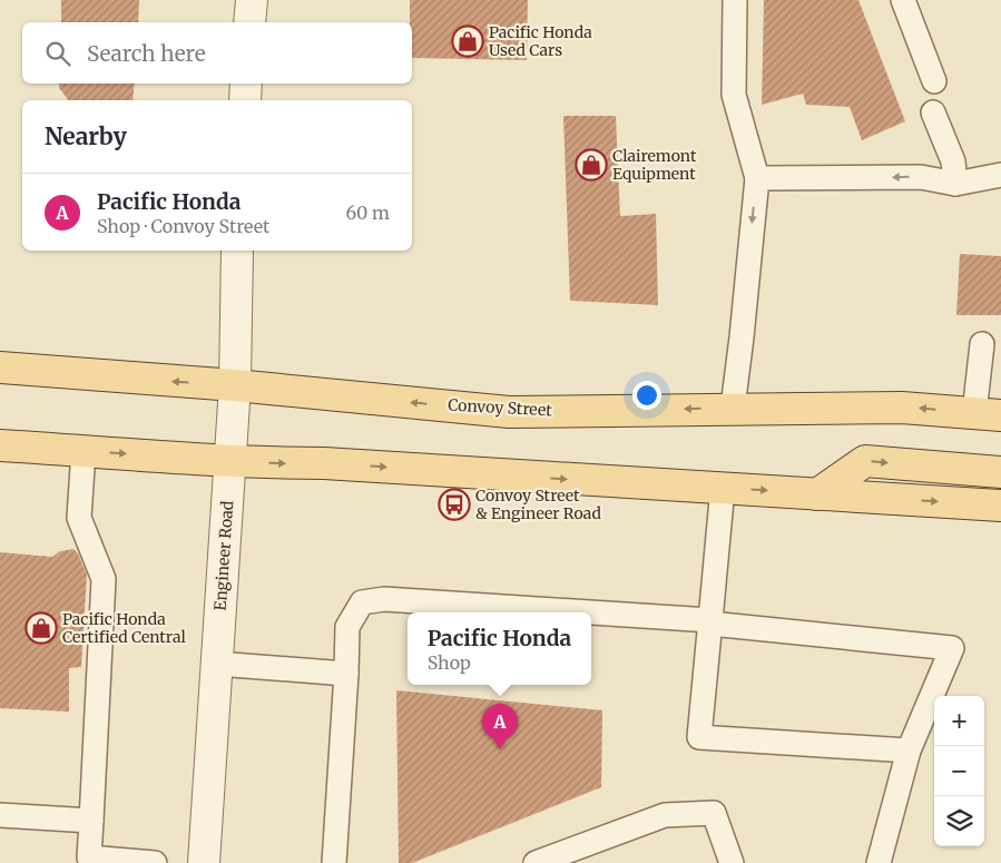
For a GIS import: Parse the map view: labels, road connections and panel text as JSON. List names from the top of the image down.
{
  "streets": {
    "main road": ["Convoy Street"],
    "street": ["Engineer Road"]
  },
  "crossings": [
    ["Convoy Street", "Engineer Road"]
  ],
  "places": {
    "shop": ["Pacific Honda Used Cars", "Clairemont Equipment", "Pacific Honda Certified Central"],
    "bus stop": ["Convoy Street & Engineer Road"]
  },
  "page": {
    "search": "Search here",
    "heading": "Nearby",
    "list": [
      {
        "mark": "A",
        "name": "Pacific Honda",
        "note": "Shop · Convoy Street",
        "value": "60 m"
      }
    ],
    "popup": ["Pacific Honda", "Shop"],
    "map_buttons": ["+", "−"],
    "pins": "A"
  }
}
